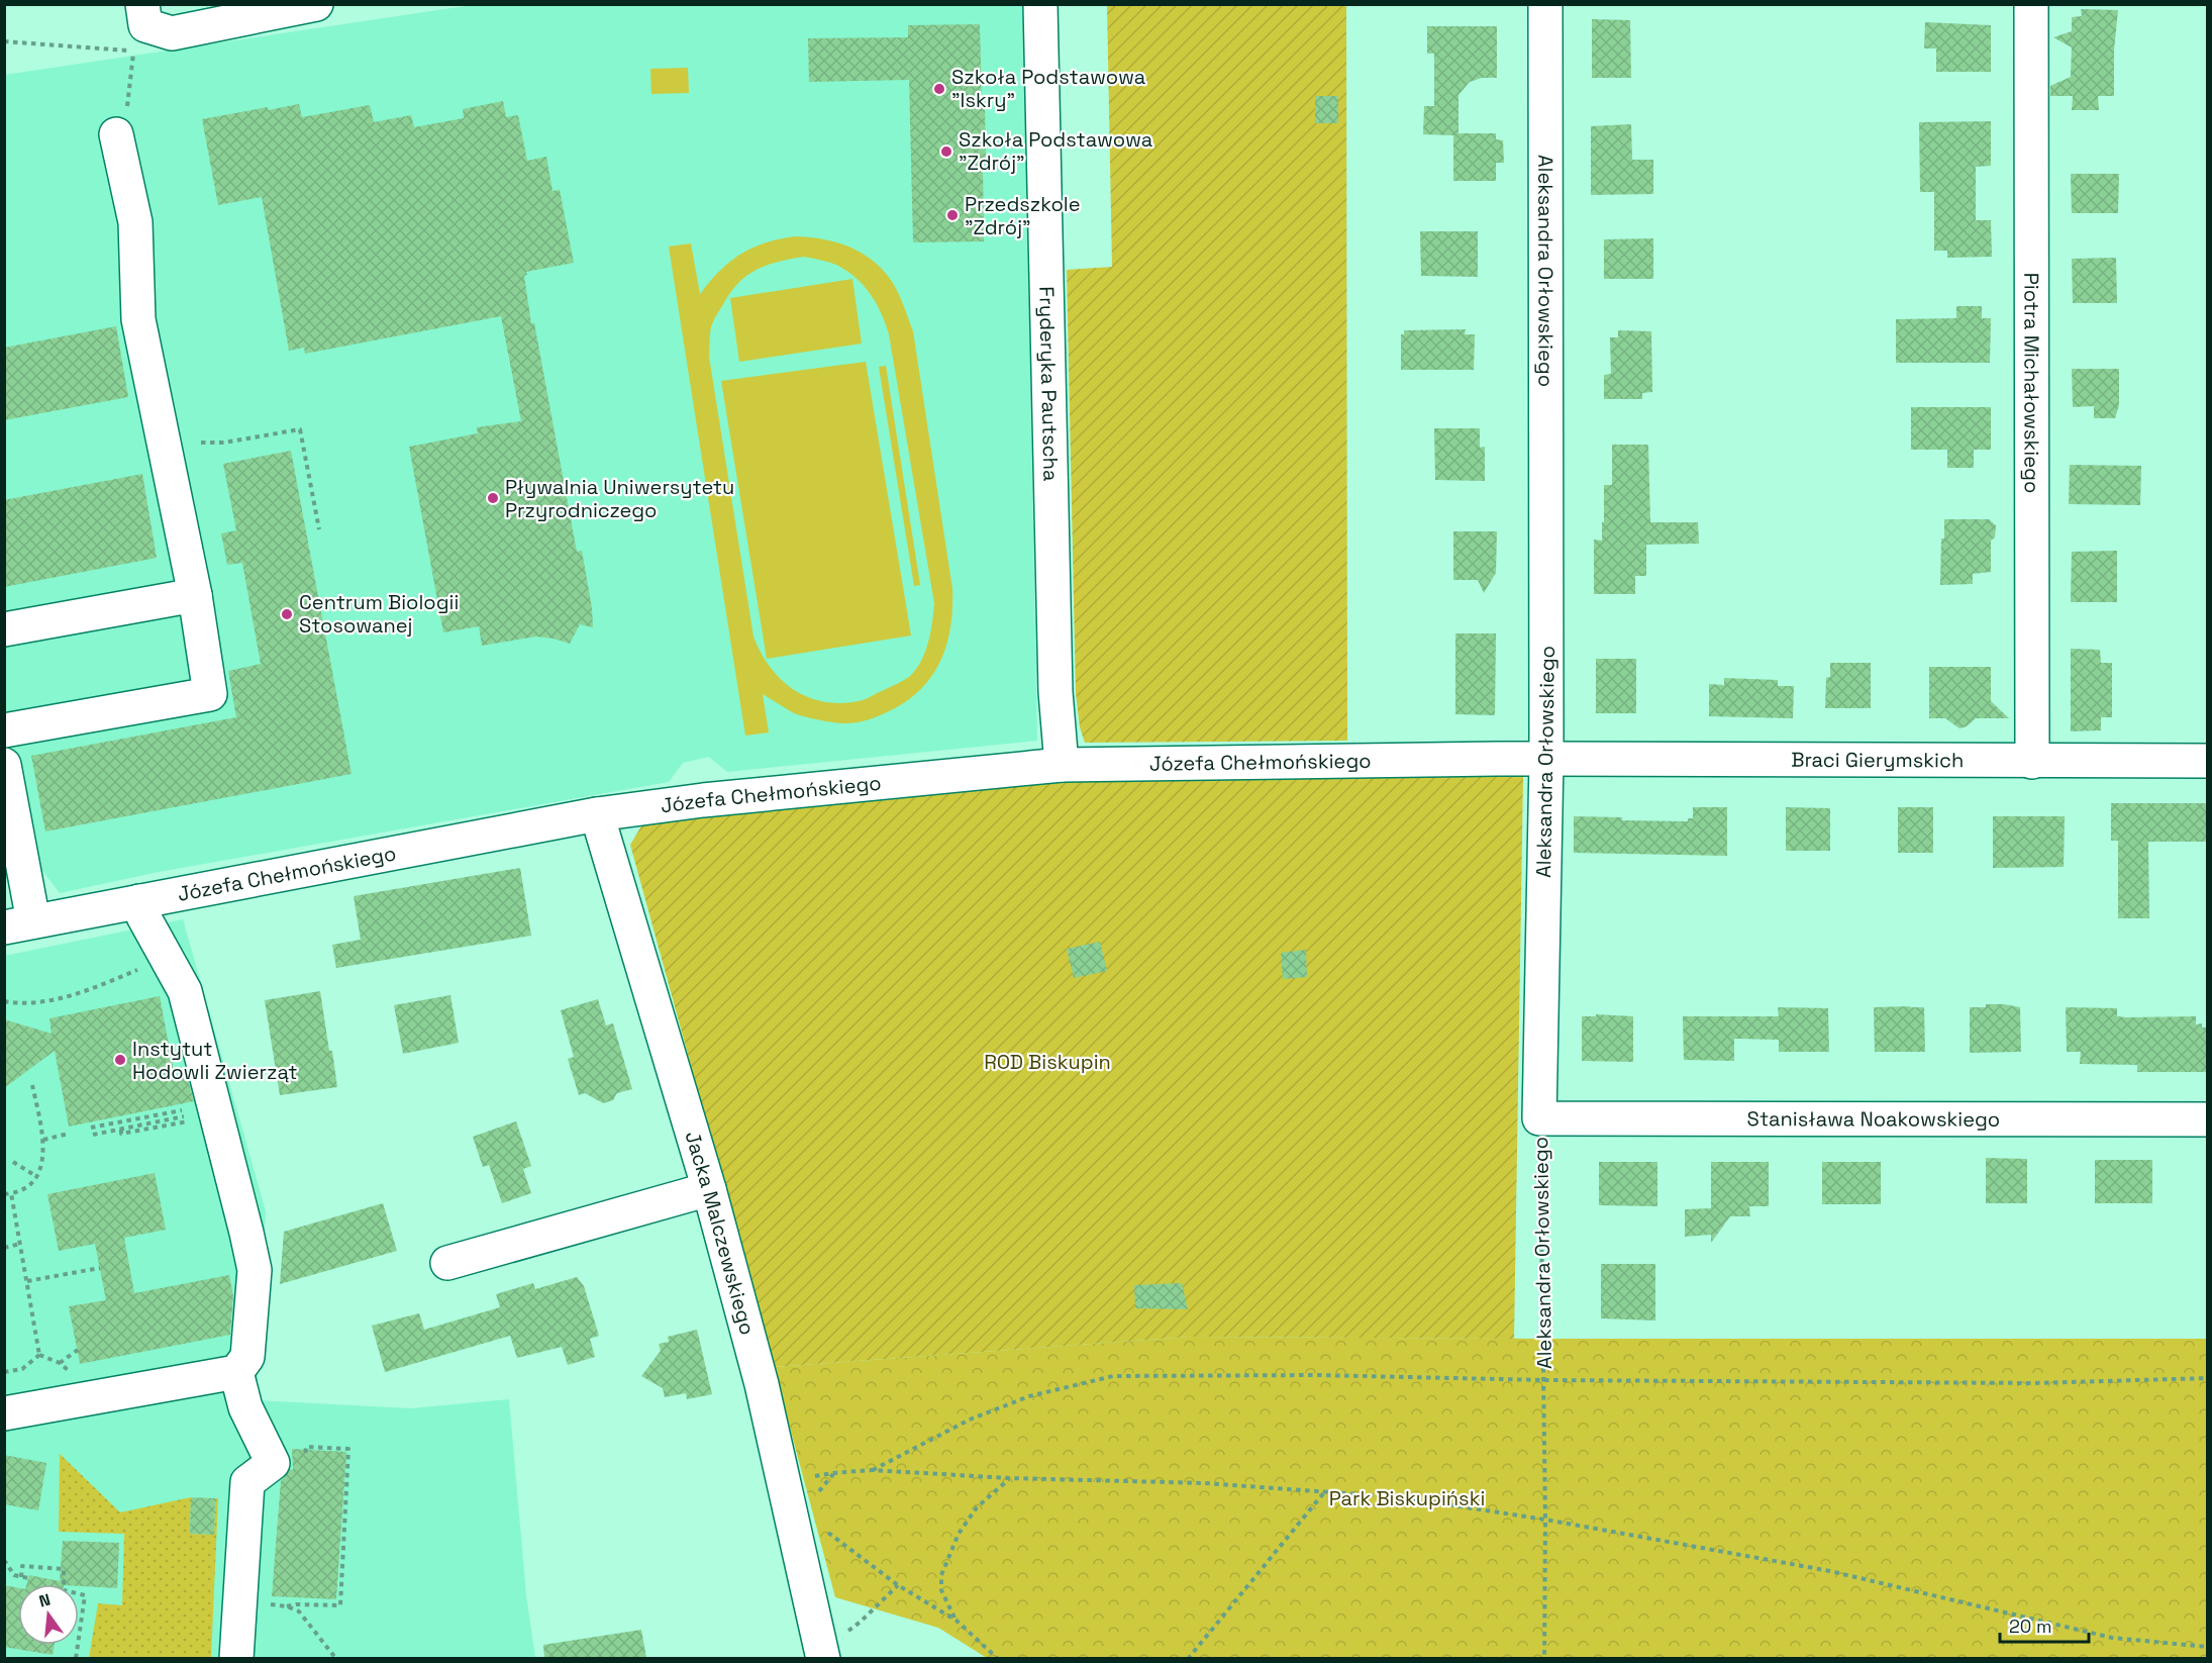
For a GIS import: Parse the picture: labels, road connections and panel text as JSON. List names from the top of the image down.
{
  "streets": {
    "street": [
      "Aleksandra Orłowskiego",
      "Piotra Michałowskiego",
      "Fryderyka Pautscha",
      "Braci Gierymskich",
      "Józefa Chełmońskiego",
      "Stanisława Noakowskiego",
      "Jacka Malczewskiego"
    ]
  },
  "crossings": [
    ["Aleksandra Orłowskiego", "Braci Gierymskich"],
    ["Aleksandra Orłowskiego", "Józefa Chełmońskiego"],
    ["Aleksandra Orłowskiego", "Stanisława Noakowskiego"],
    ["Piotra Michałowskiego", "Braci Gierymskich"],
    ["Fryderyka Pautscha", "Józefa Chełmońskiego"],
    ["Braci Gierymskich", "Józefa Chełmońskiego"],
    ["Józefa Chełmońskiego", "Jacka Malczewskiego"]
  ],
  "parks": ["ROD Biskupin", "Park Biskupiński"],
  "places": [
    "Szkoła Podstawowa \"Iskry\"",
    "Szkoła Podstawowa \"Zdrój\"",
    "Przedszkole \"Zdrój\"",
    "Pływalnia Uniwersytetu Przyrodniczego",
    "Centrum Biologii Stosowanej",
    "Instytut Hodowli Zwierząt"
  ],
  "scale_bar": "20 m",
  "north": "top"
}
